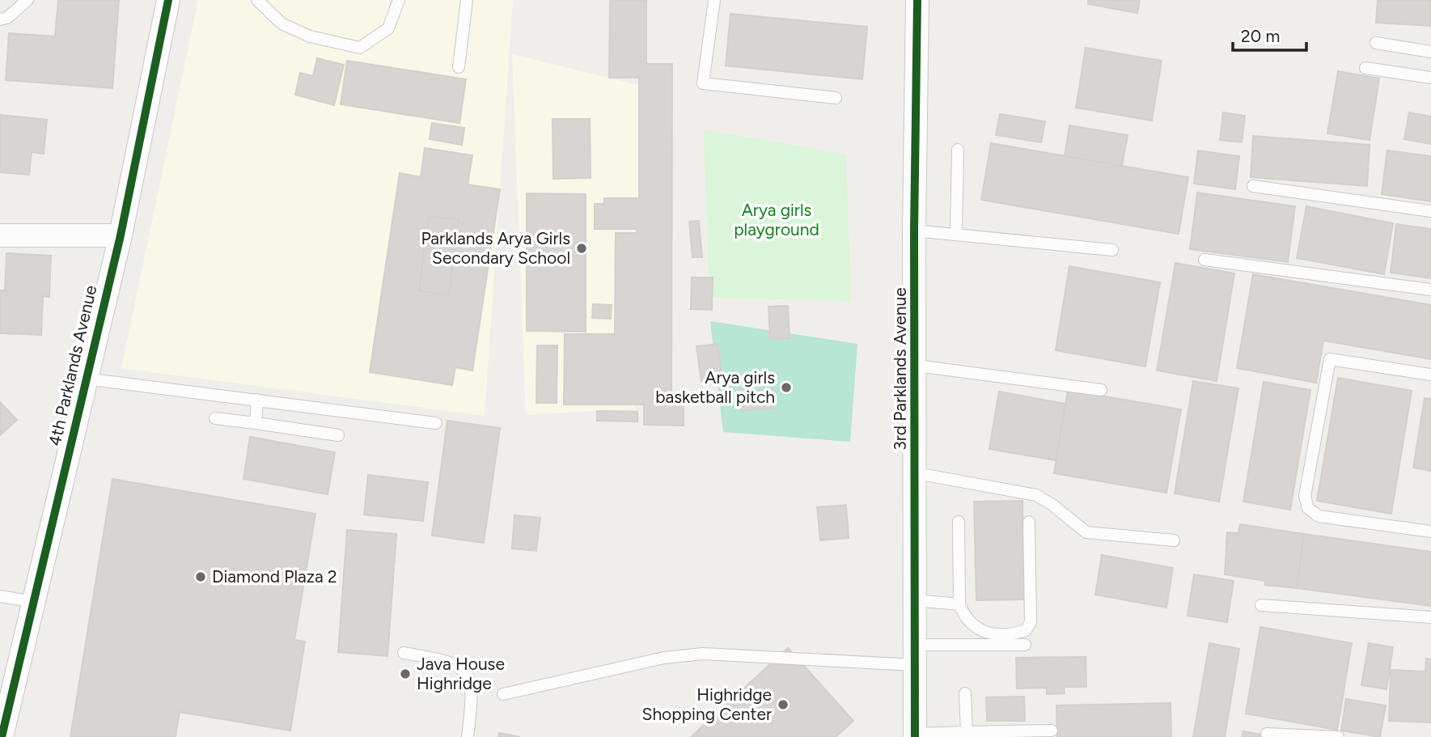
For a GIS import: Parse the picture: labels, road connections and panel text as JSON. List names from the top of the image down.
{
  "streets": {
    "street": ["4th Parklands Avenue", "3rd Parklands Avenue"]
  },
  "parks": ["Arya girls playground"],
  "places": [
    "Parklands Arya Girls Secondary School",
    "Arya girls basketball pitch",
    "Diamond Plaza 2",
    "Java House Highridge",
    "Highridge Shopping Center"
  ],
  "scale_bar": "20 m"
}
